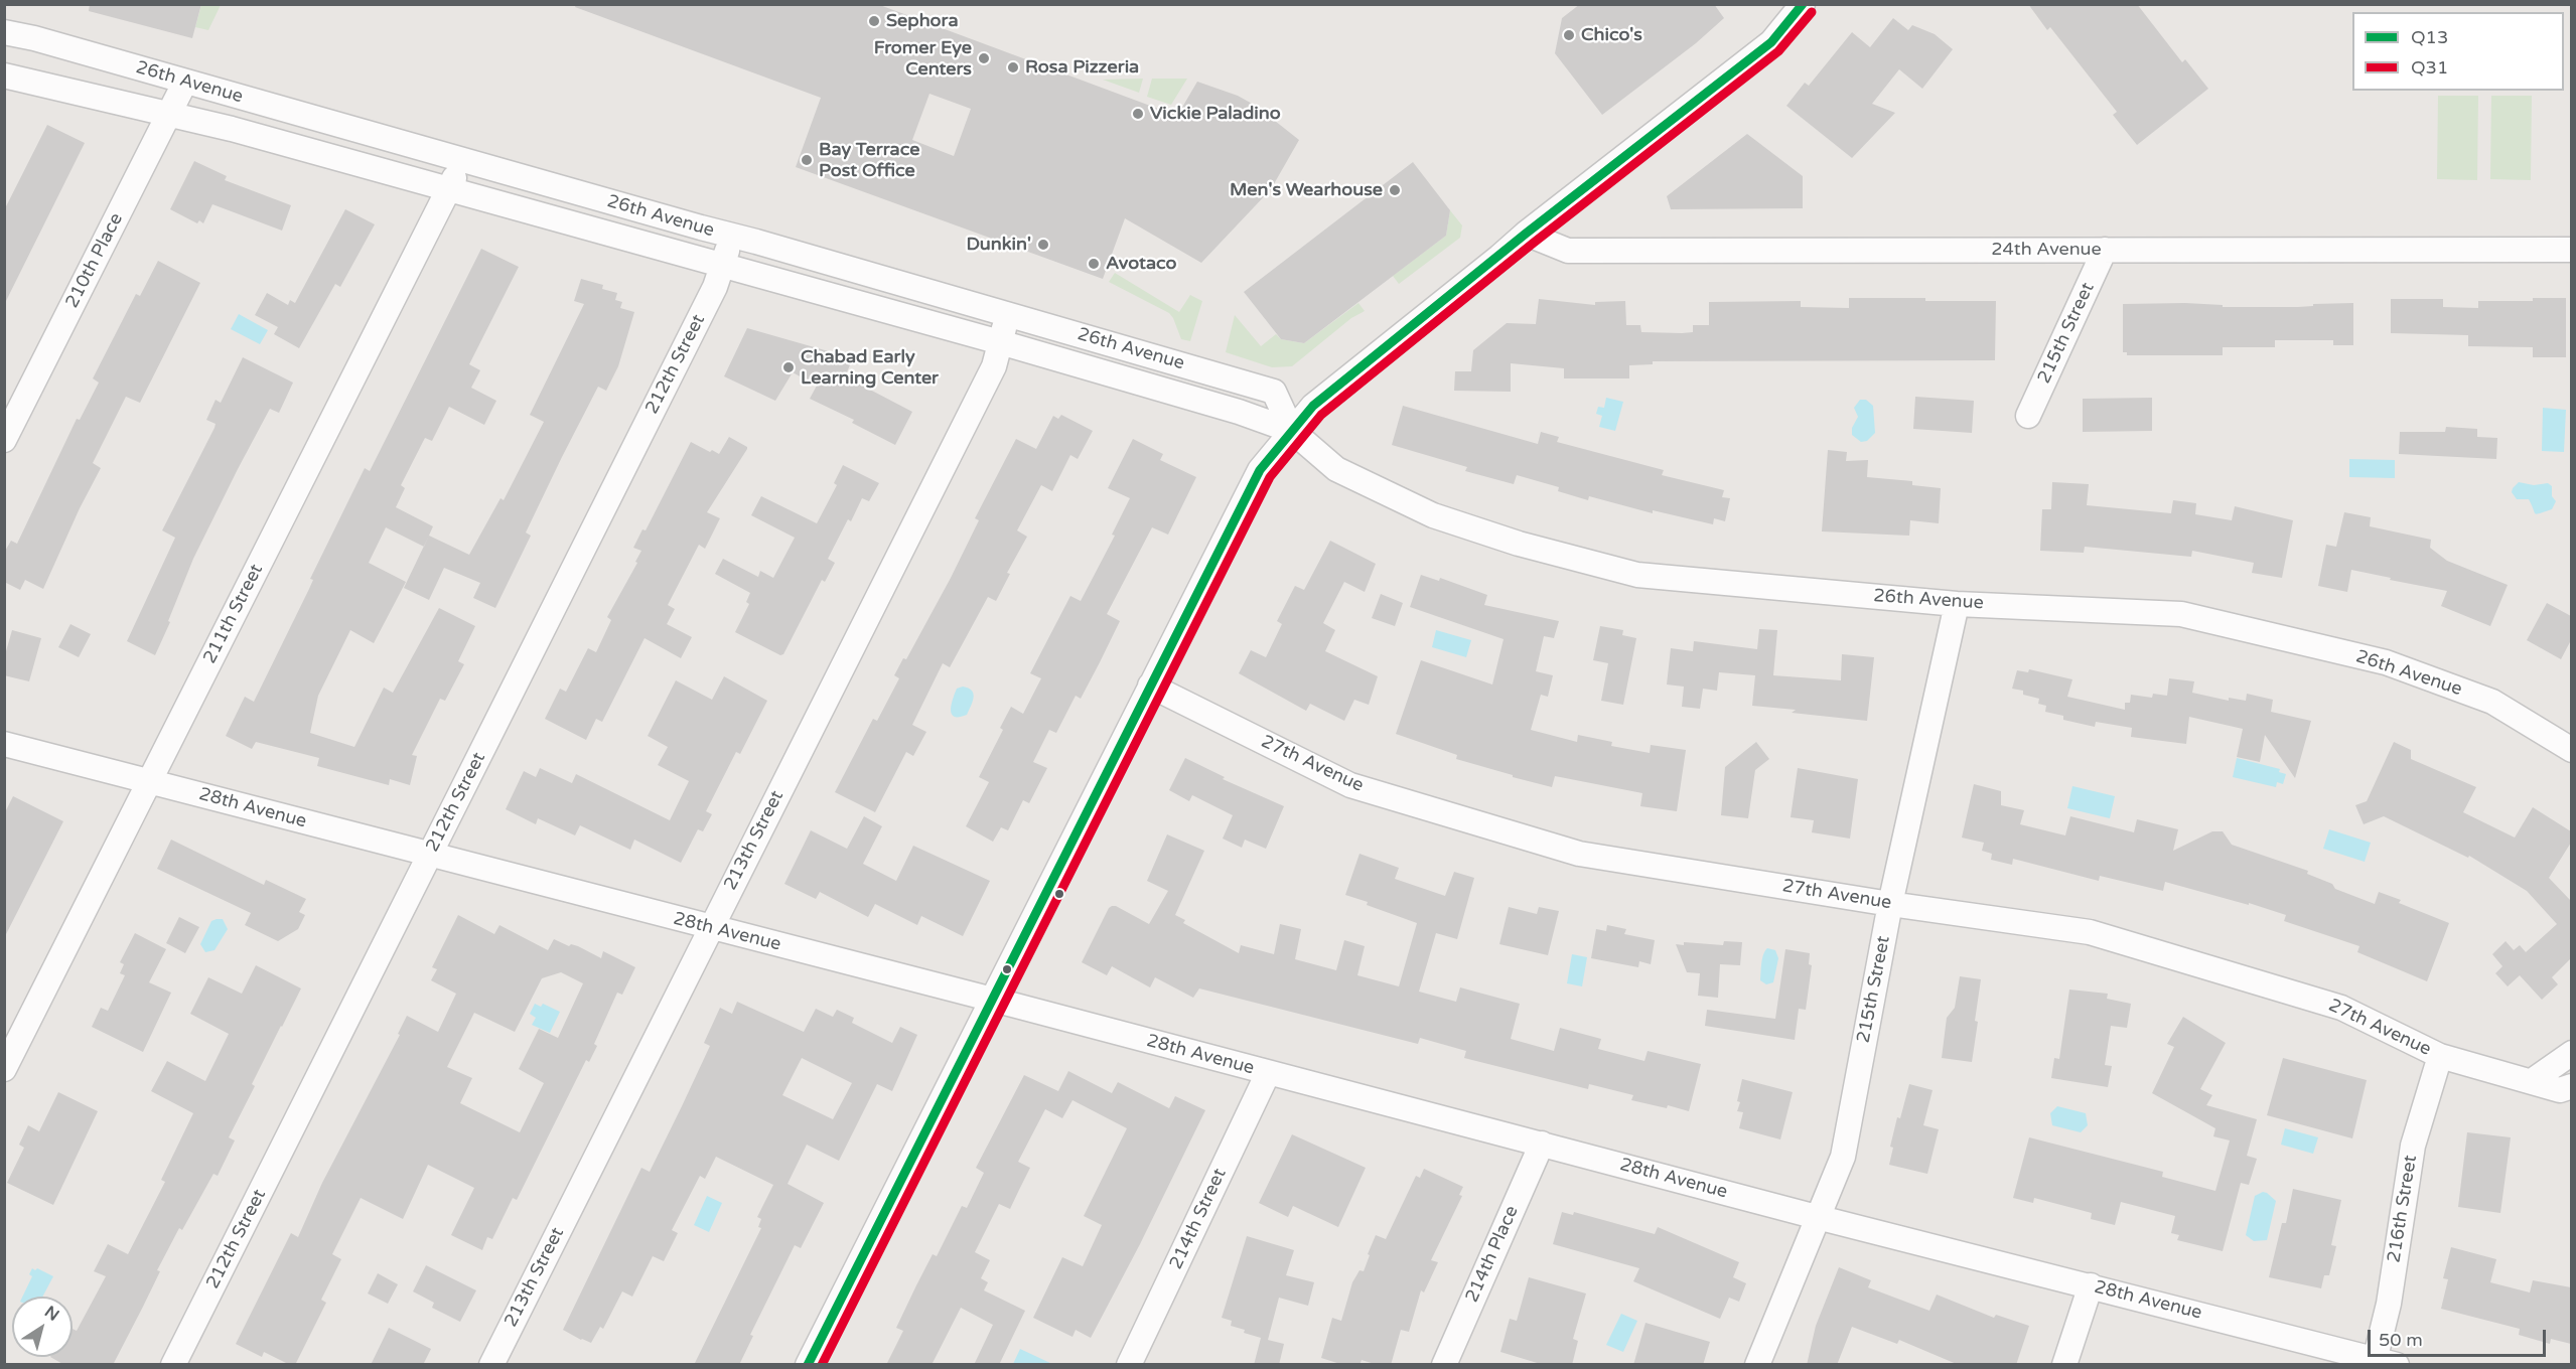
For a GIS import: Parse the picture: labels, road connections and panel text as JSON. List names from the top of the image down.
{
  "streets": {
    "street": [
      "26th Avenue",
      "24th Avenue",
      "210th Place",
      "215th Street",
      "212th Street",
      "211th Street",
      "27th Avenue",
      "28th Avenue",
      "213th Street",
      "216th Street",
      "214th Street",
      "214th Place"
    ]
  },
  "crossings": [
    ["26th Avenue", "210th Place"],
    ["26th Avenue", "215th Street"],
    ["26th Avenue", "212th Street"],
    ["26th Avenue", "211th Street"],
    ["26th Avenue", "213th Street"],
    ["24th Avenue", "215th Street"],
    ["215th Street", "27th Avenue"],
    ["215th Street", "28th Avenue"],
    ["212th Street", "28th Avenue"],
    ["211th Street", "28th Avenue"],
    ["27th Avenue", "216th Street"],
    ["28th Avenue", "213th Street"],
    ["28th Avenue", "216th Street"],
    ["28th Avenue", "214th Street"],
    ["28th Avenue", "214th Place"]
  ],
  "places": [
    "Sephora",
    "Chico's",
    "Fromer Eye Centers",
    "Rosa Pizzeria",
    "Vickie Paladino",
    "Bay Terrace Post Office",
    "Men's Wearhouse",
    "Dunkin'",
    "Avotaco",
    "Chabad Early Learning Center"
  ],
  "lines": ["transit line Q13", "transit line Q31"],
  "legend": ["Q13", "Q31"],
  "scale_bar": "50 m",
  "north": "top right"
}
